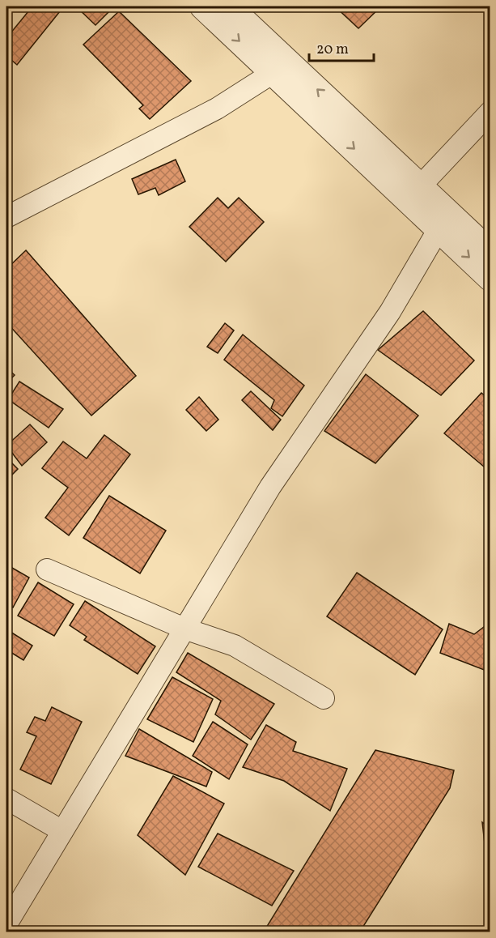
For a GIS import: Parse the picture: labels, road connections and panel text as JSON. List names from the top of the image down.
{
  "scale_bar": "20 m"
}
